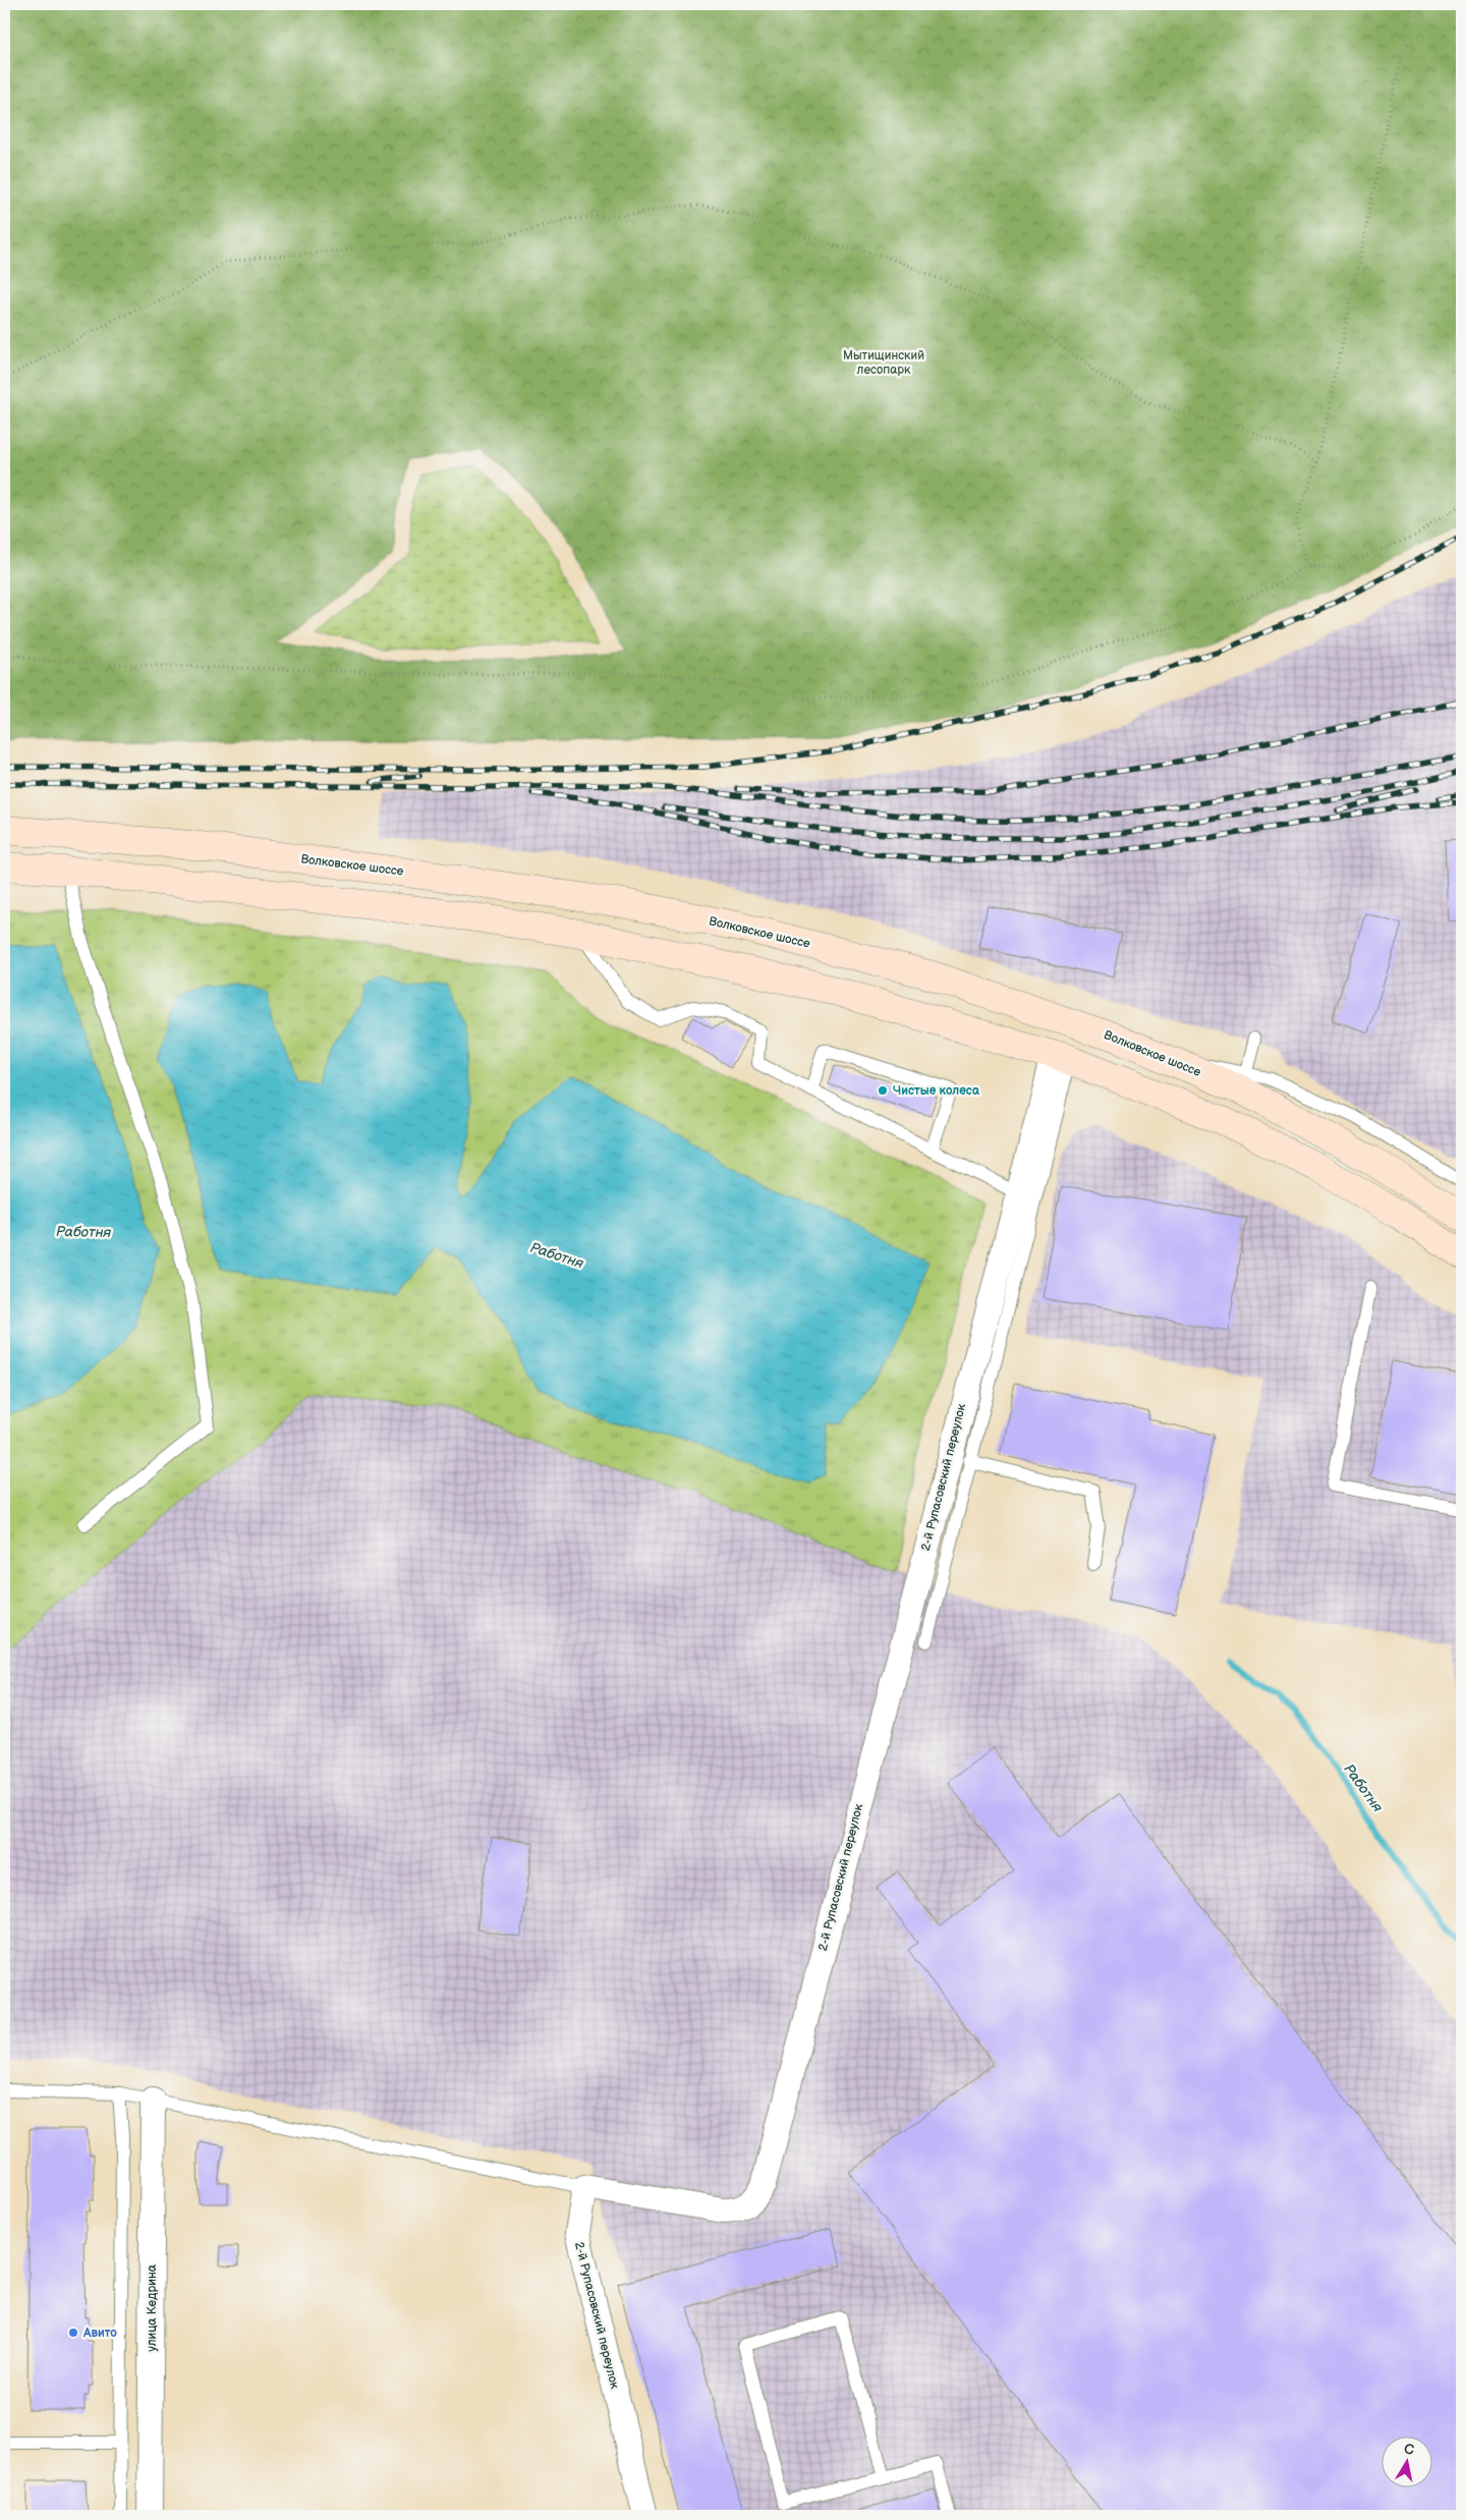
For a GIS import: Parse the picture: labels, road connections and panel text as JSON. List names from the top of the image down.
{
  "streets": {
    "main road": ["Волковское шоссе"],
    "street": ["2-й Рупасовский переулок", "улица Кедрина"]
  },
  "water": ["Работня"],
  "parks": ["Мытищинский лесопарк"],
  "places": ["Чистые колеса", "Авито"],
  "north": "top"
}
